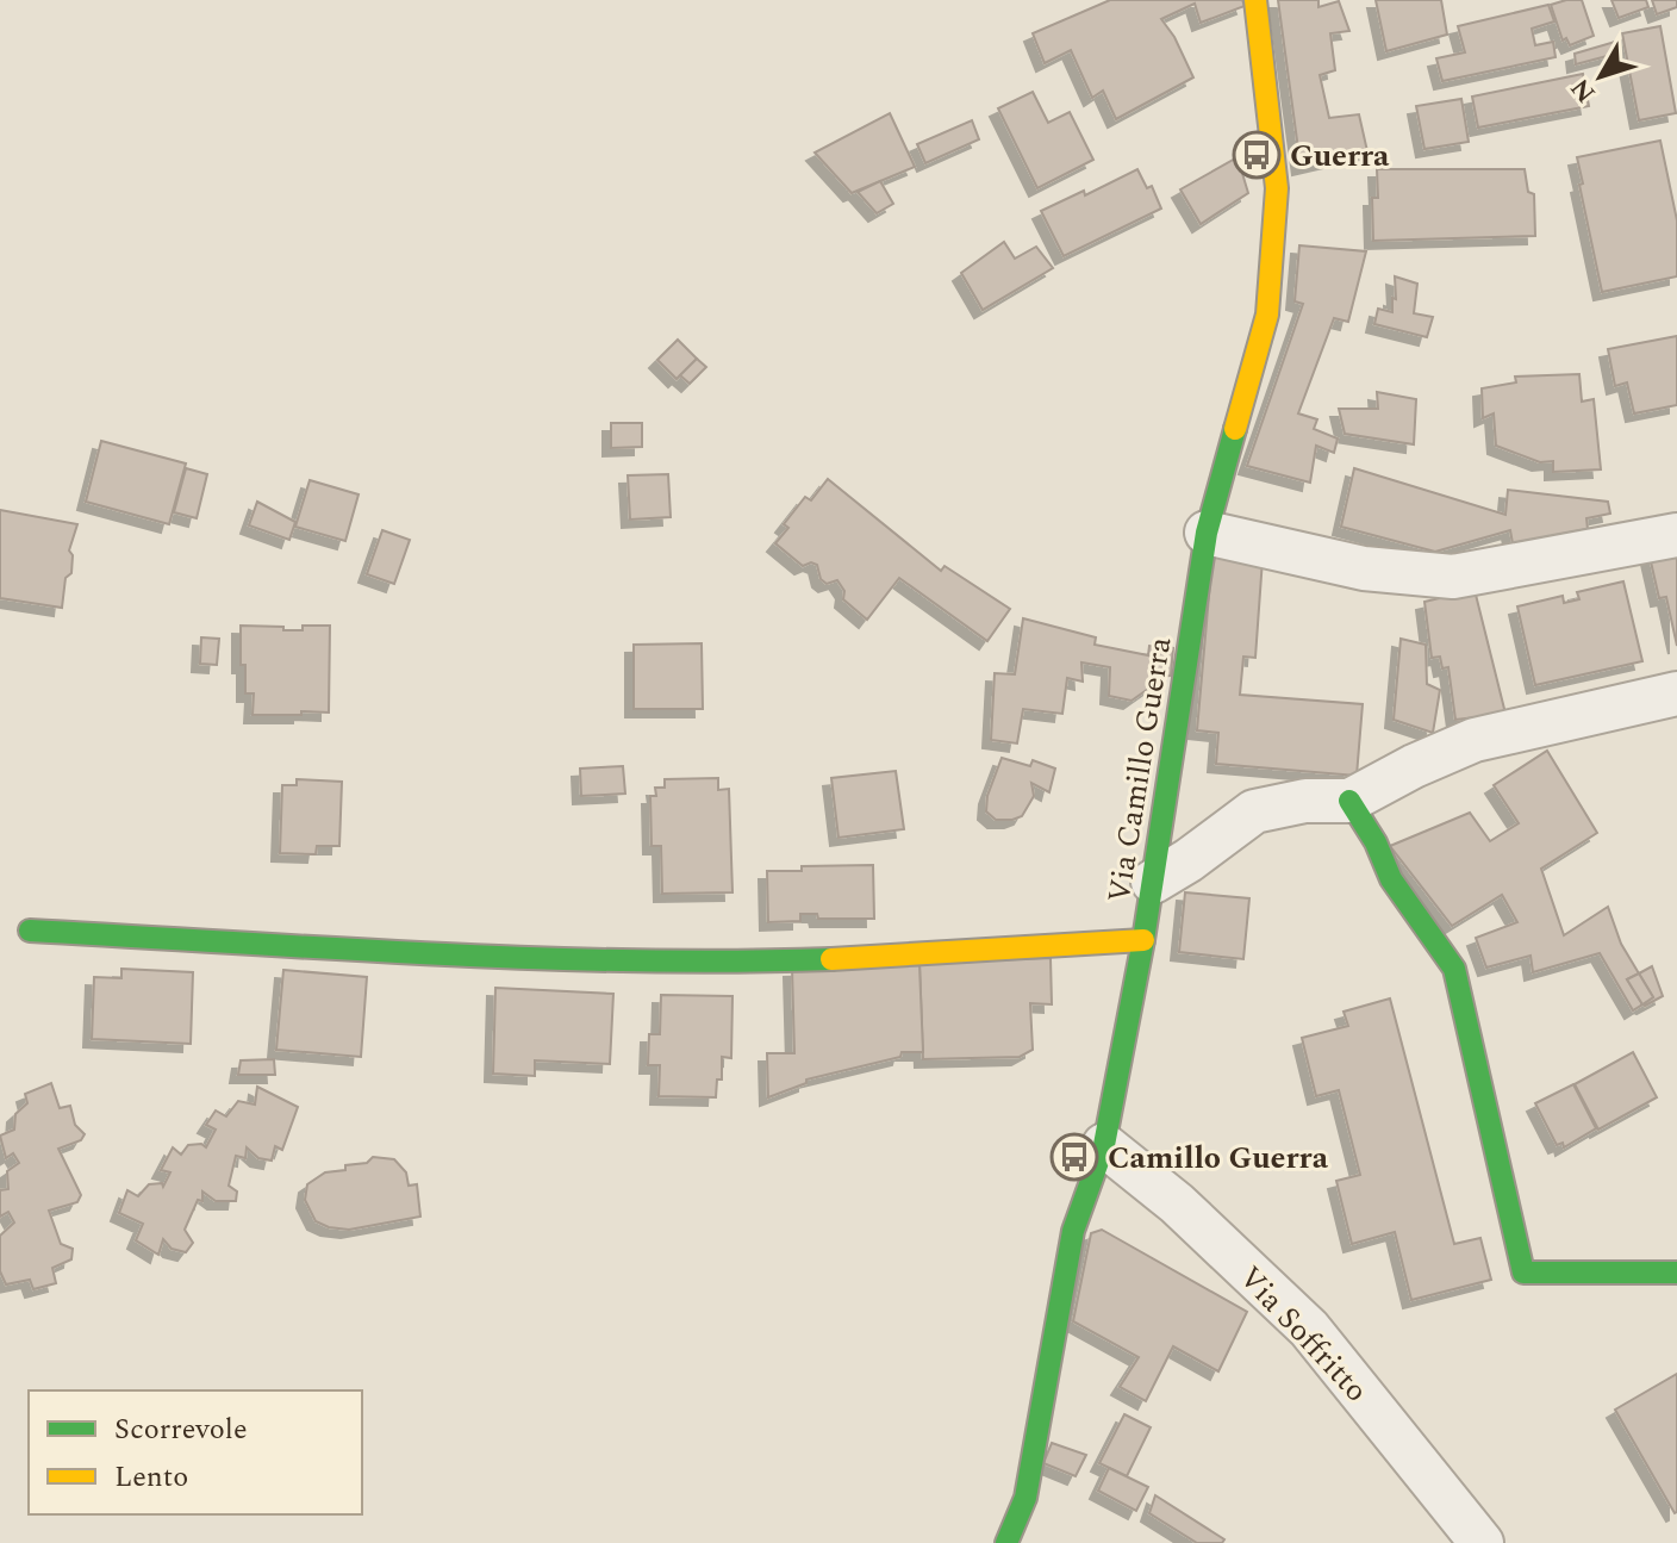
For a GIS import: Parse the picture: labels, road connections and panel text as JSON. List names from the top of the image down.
{
  "streets": {
    "street": ["Via Camillo Guerra", "Via Soffritto"]
  },
  "crossings": [
    ["Via Camillo Guerra", "Via Soffritto"]
  ],
  "places": {
    "bus stop": ["Guerra", "Camillo Guerra"]
  },
  "legend": ["Scorrevole", "Lento"],
  "north": "bottom left"
}
